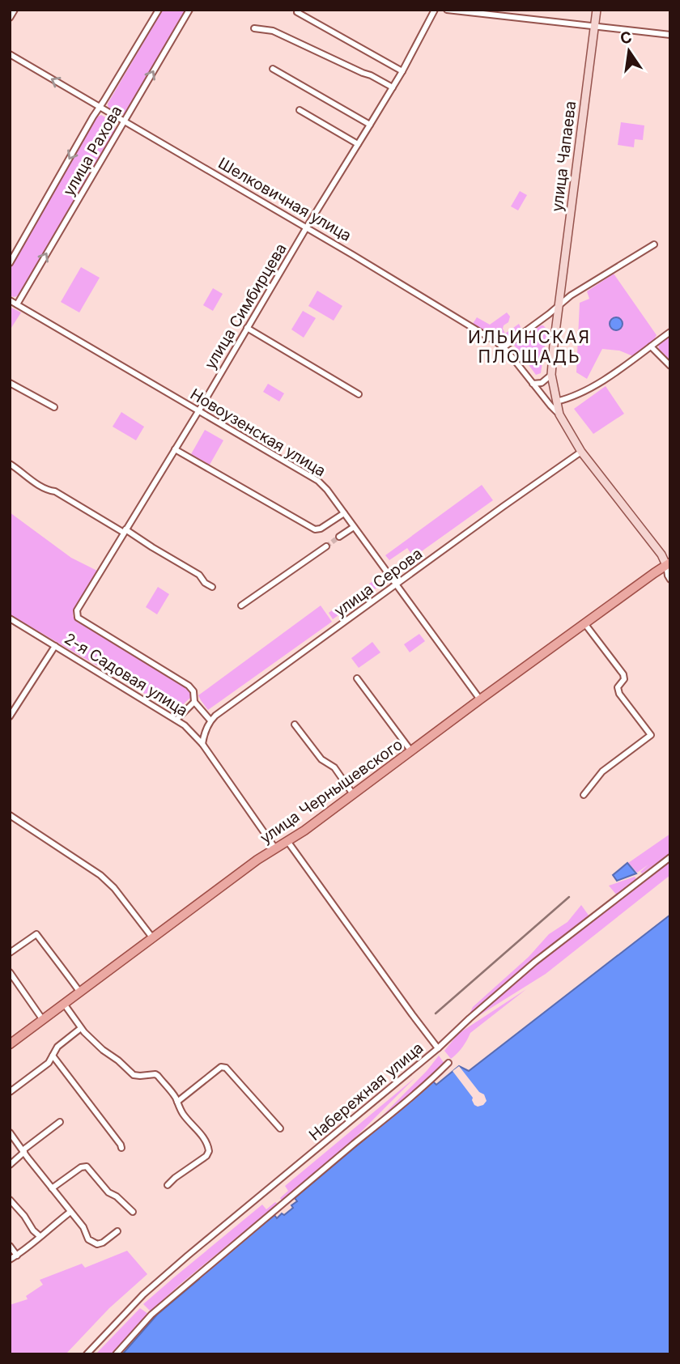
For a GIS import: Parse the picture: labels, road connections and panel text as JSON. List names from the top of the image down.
{
  "streets": {
    "main road": ["улица Чернышевского"],
    "street": [
      "улица Рахова",
      "улица Чапаева",
      "Шелковичная улица",
      "улица Симбирцева",
      "Новоузенская улица",
      "улица Серова",
      "2-я Садовая улица",
      "Набережная улица"
    ]
  },
  "crossings": [
    ["улица Рахова", "Шелковичная улица"],
    ["улица Рахова", "Новоузенская улица"],
    ["Шелковичная улица", "улица Симбирцева"],
    ["Шелковичная улица", "улица Серова"],
    ["Шелковичная улица", "улица Чернышевского"],
    ["улица Симбирцева", "Новоузенская улица"],
    ["улица Симбирцева", "2-я Садовая улица"],
    ["Новоузенская улица", "улица Серова"],
    ["Новоузенская улица", "улица Чернышевского"],
    ["улица Серова", "2-я Садовая улица"],
    ["2-я Садовая улица", "улица Чернышевского"]
  ],
  "districts": ["ИЛЬИНСКАЯ ПЛОЩАДЬ"],
  "north": "top"
}
